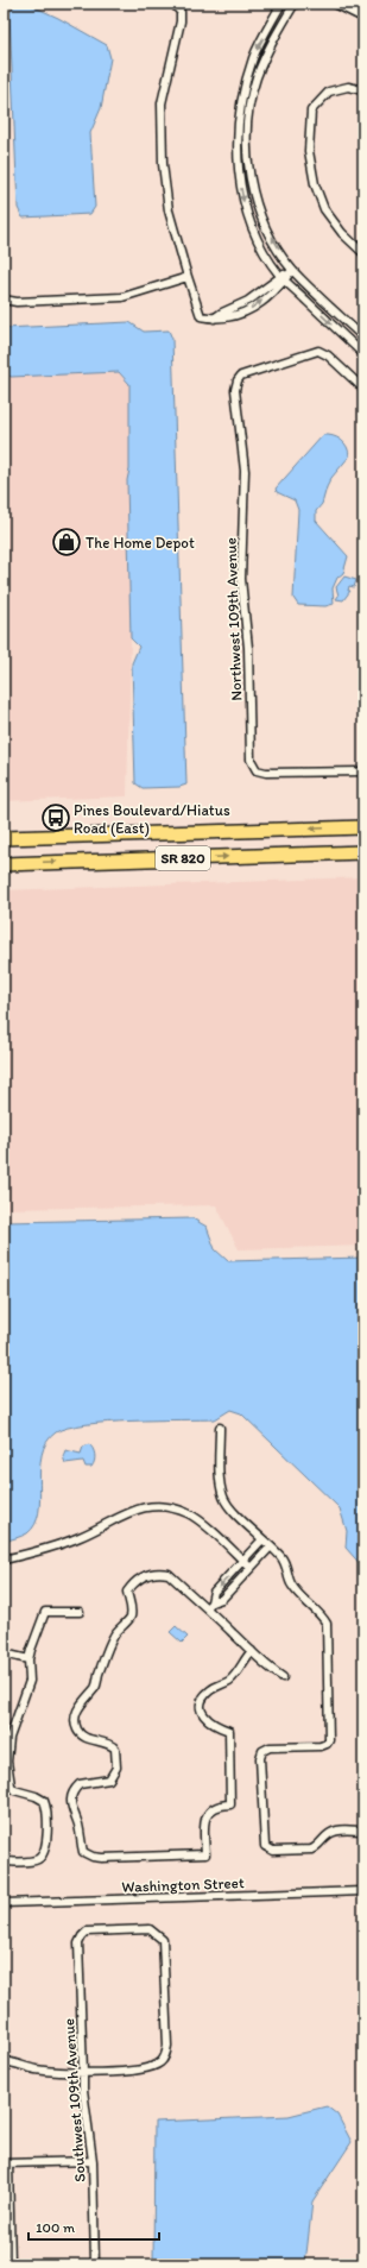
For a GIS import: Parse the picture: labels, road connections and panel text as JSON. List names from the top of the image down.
{
  "streets": {
    "highway": ["SR 820"],
    "street": ["Northwest 109th Avenue", "Washington Street", "Southwest 109th Avenue"]
  },
  "places": {
    "shop": ["The Home Depot"],
    "bus stop": ["Pines Boulevard/Hiatus Road (East)"]
  },
  "scale_bar": "100 m"
}
